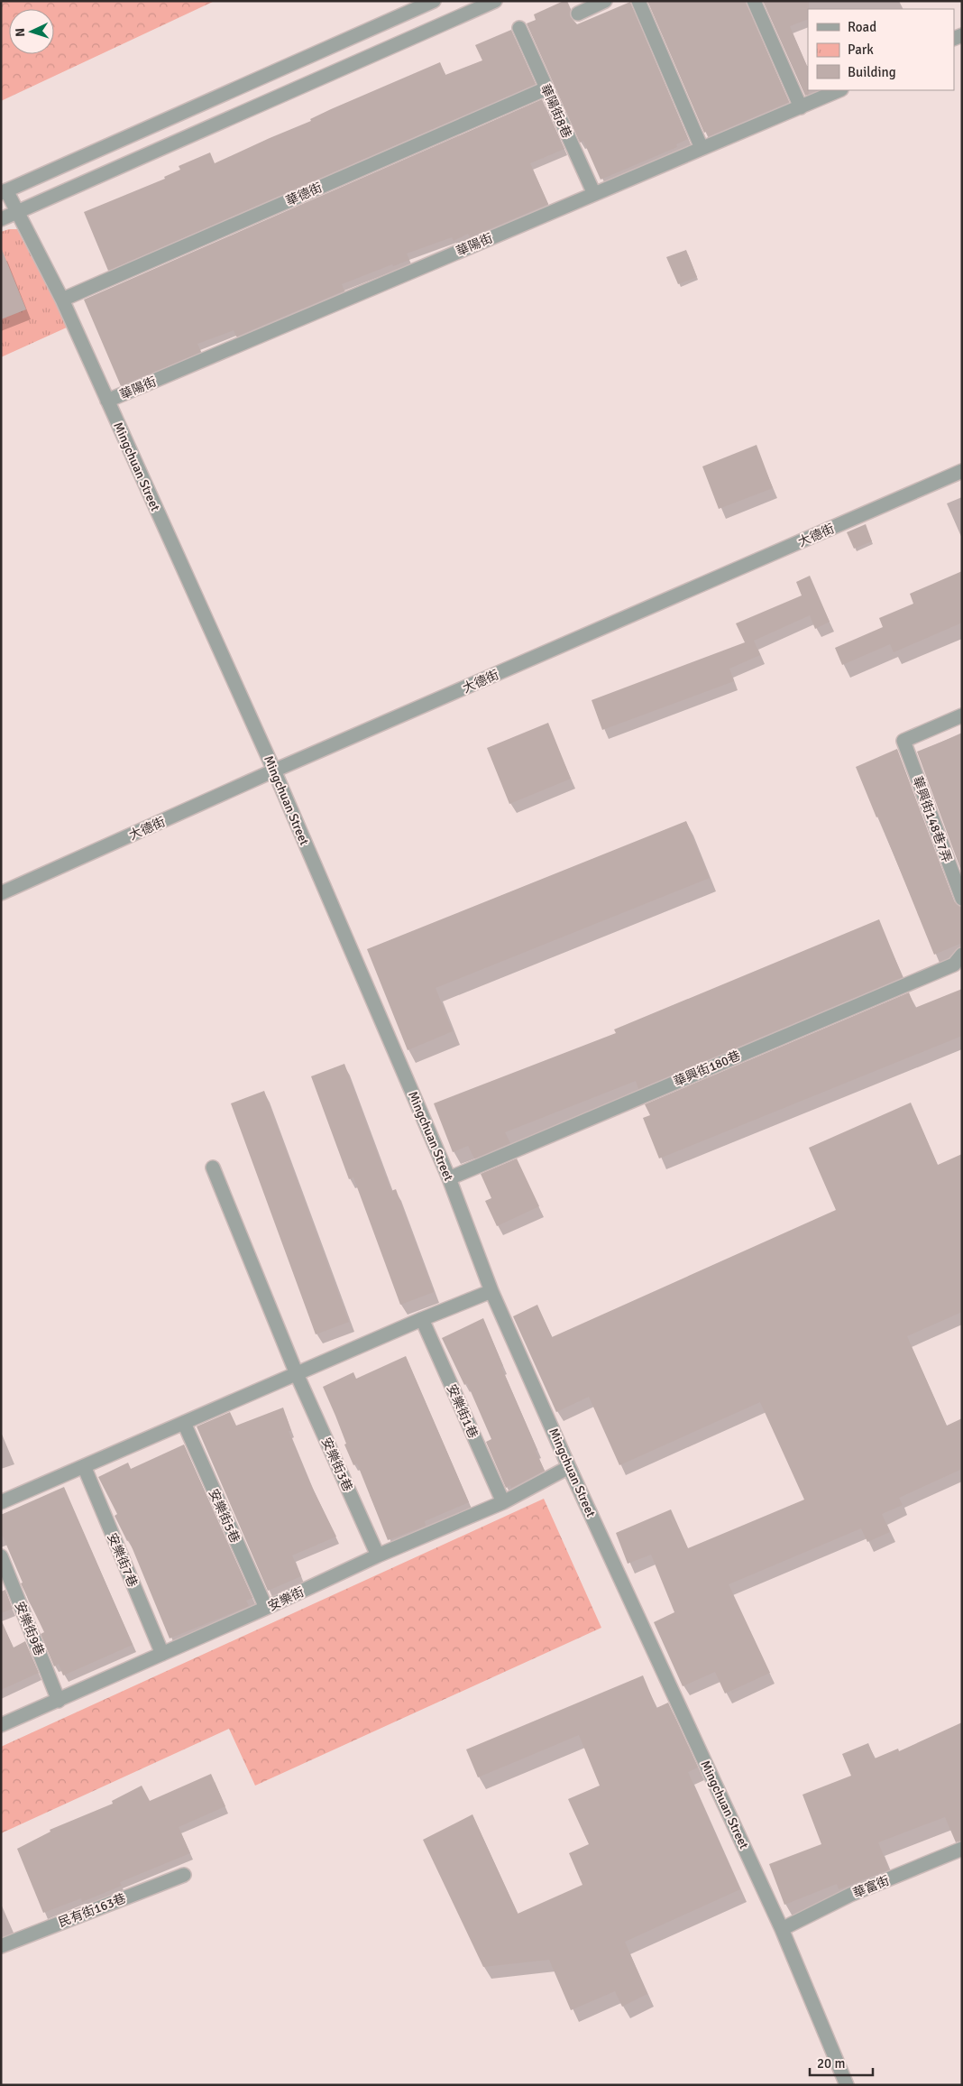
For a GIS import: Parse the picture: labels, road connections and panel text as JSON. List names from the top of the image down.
{
  "streets": {
    "street": [
      "華陽街8巷",
      "華德街",
      "華陽街",
      "Mingchuan Street",
      "大德街",
      "華興街148巷7弄",
      "華興街180巷",
      "安樂街1巷",
      "安樂街3巷",
      "安樂街5巷",
      "安樂街7巷",
      "安樂街",
      "安樂街9巷",
      "華富街",
      "民有街163巷"
    ]
  },
  "crossings": [
    ["華陽街8巷", "華德街"],
    ["華陽街8巷", "華陽街"],
    ["華德街", "Mingchuan Street"],
    ["華陽街", "Mingchuan Street"],
    ["Mingchuan Street", "大德街"],
    ["Mingchuan Street", "華興街180巷"],
    ["Mingchuan Street", "安樂街"],
    ["Mingchuan Street", "華富街"],
    ["安樂街1巷", "安樂街"],
    ["安樂街3巷", "安樂街"],
    ["安樂街5巷", "安樂街"],
    ["安樂街7巷", "安樂街"],
    ["安樂街", "安樂街9巷"]
  ],
  "legend": ["Road", "Park", "Building"],
  "scale_bar": "20 m",
  "north": "left"
}
